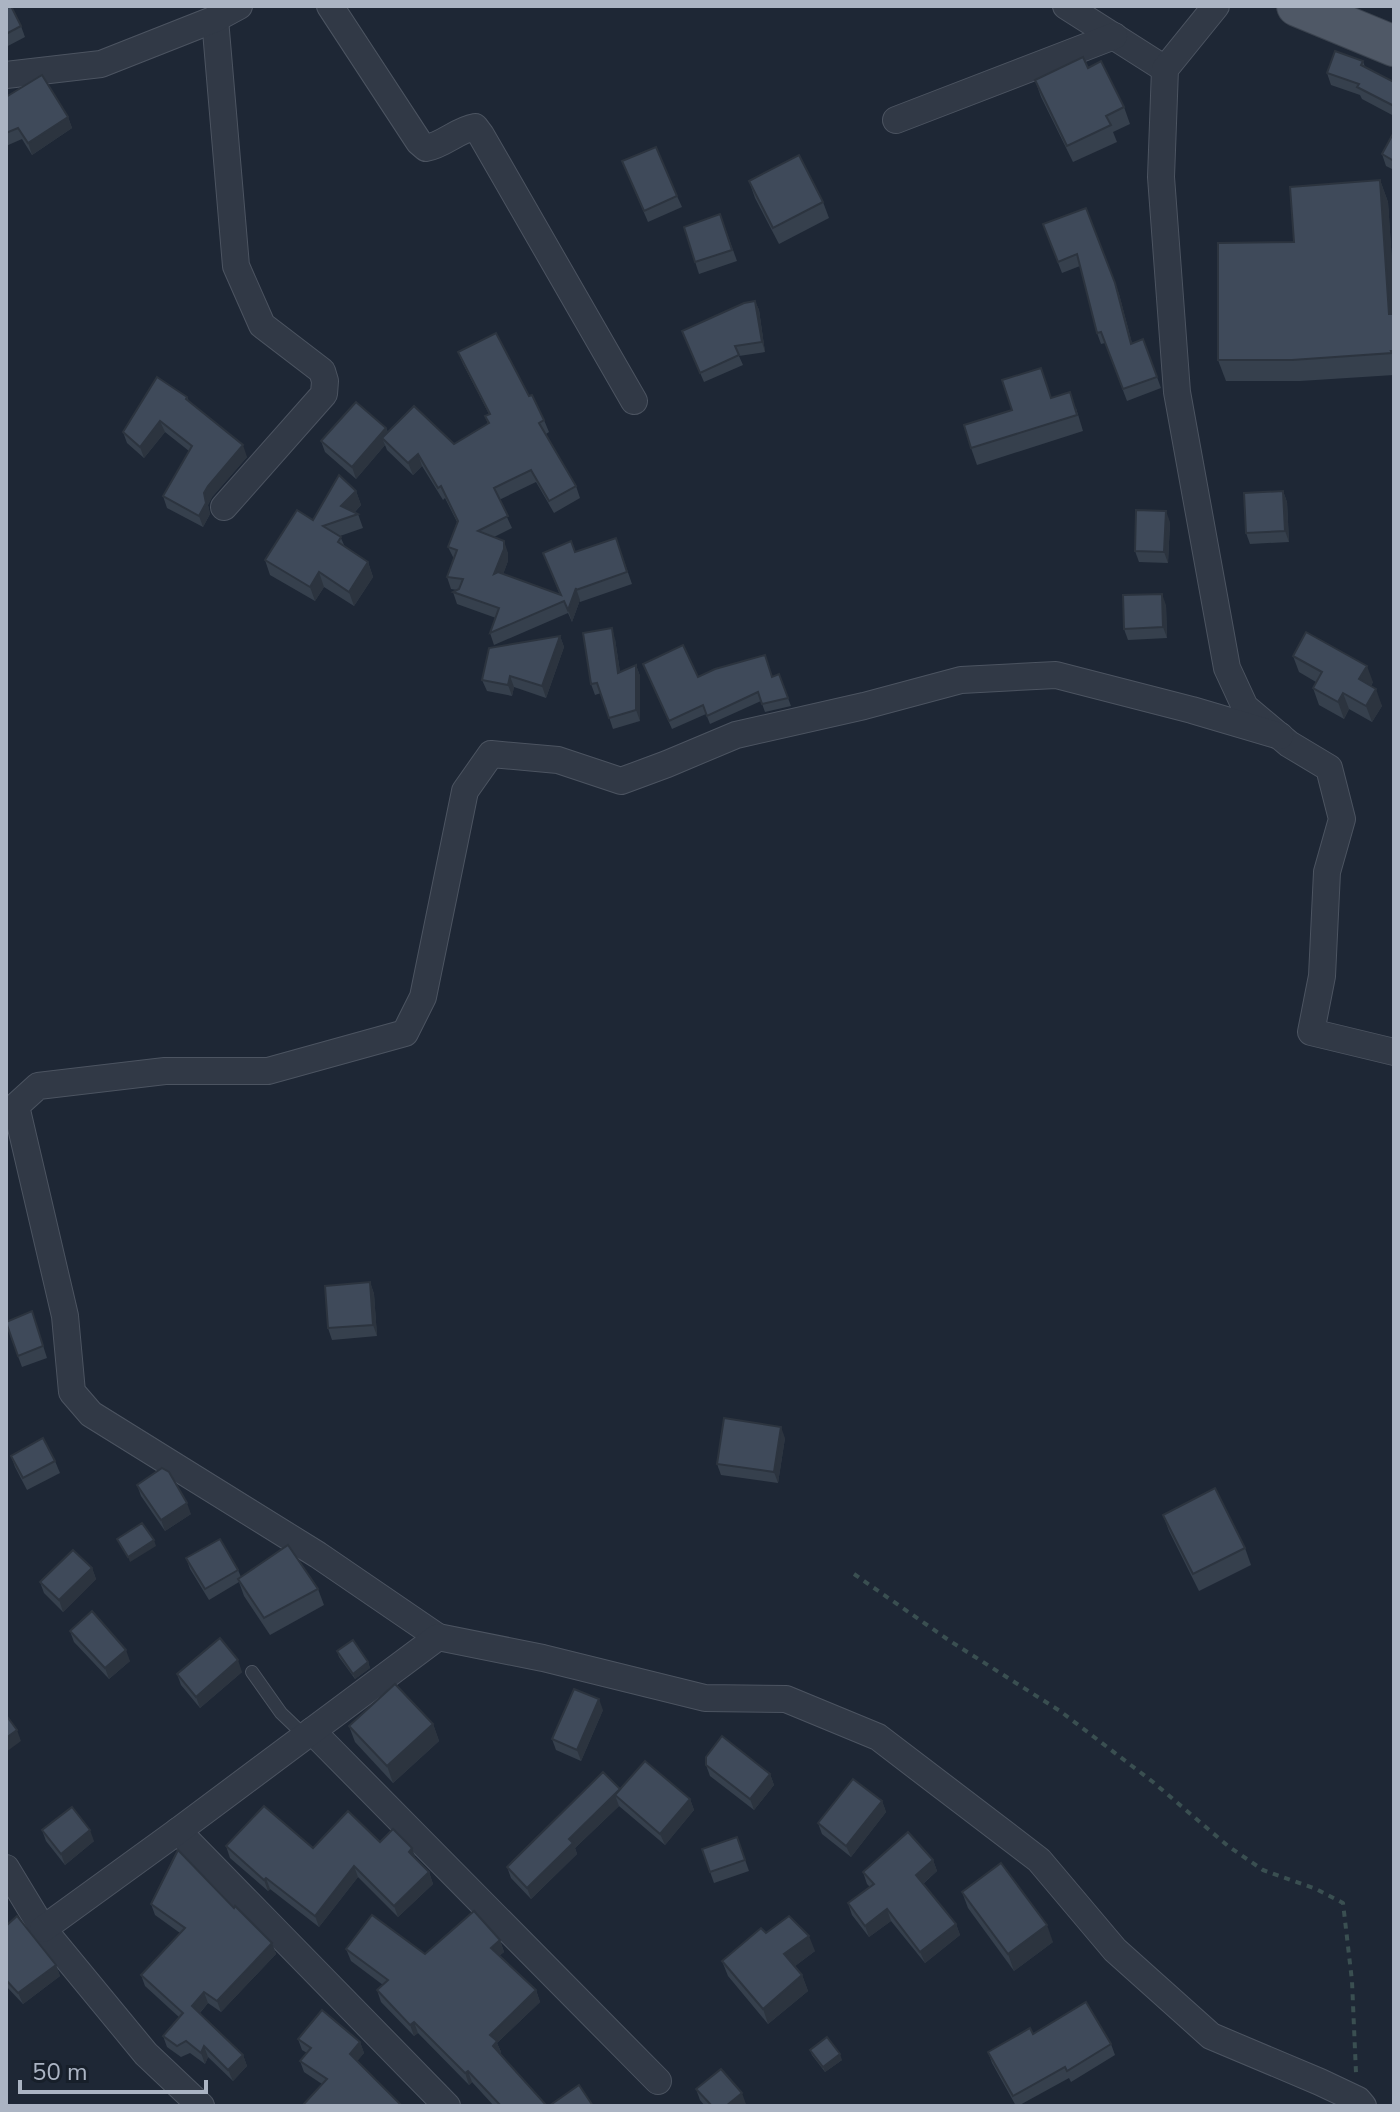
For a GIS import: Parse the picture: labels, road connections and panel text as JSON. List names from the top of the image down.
{
  "scale_bar": "50 m"
}
